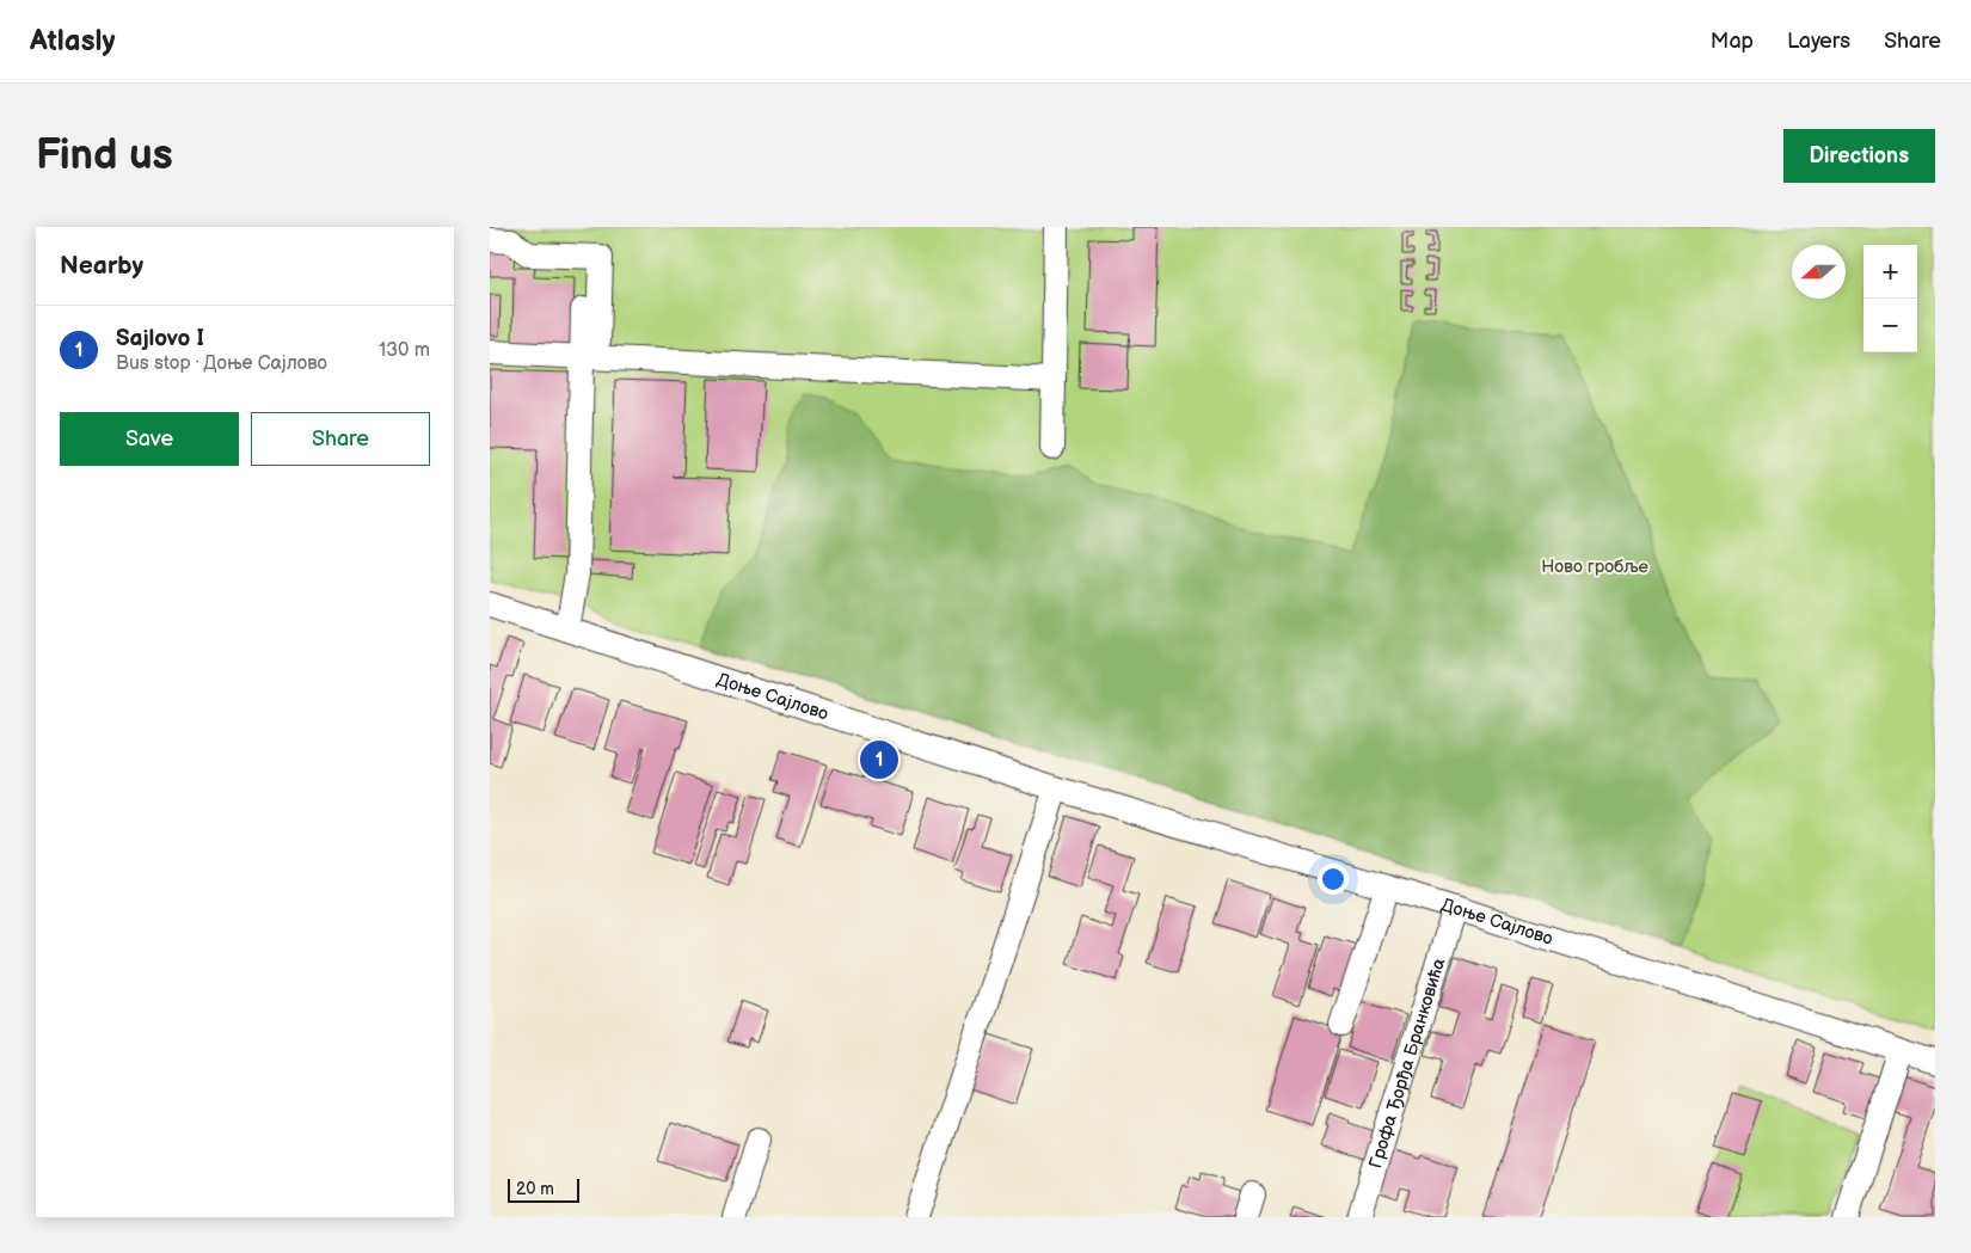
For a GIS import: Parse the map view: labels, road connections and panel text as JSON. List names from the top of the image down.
{
  "streets": {
    "street": ["Доње Сајлово", "Грофа Ђорђа Бранковића"]
  },
  "crossings": [
    ["Доње Сајлово", "Грофа Ђорђа Бранковића"]
  ],
  "parks": ["Ново гробље"],
  "scale_bar": "20 m",
  "north": "left",
  "page": {
    "header": "Atlasly",
    "nav": ["Map", "Layers", "Share"],
    "buttons": [
      "Directions",
      ["Save", "Share"]
    ],
    "title": "Find us",
    "heading": "Nearby",
    "map_buttons": ["+", "−"],
    "list": [
      {
        "mark": "1",
        "name": "Sajlovo I",
        "note": "Bus stop · Доње Сајлово",
        "value": "130 m"
      }
    ],
    "pins": "1",
    "scale": "20 m"
  }
}
